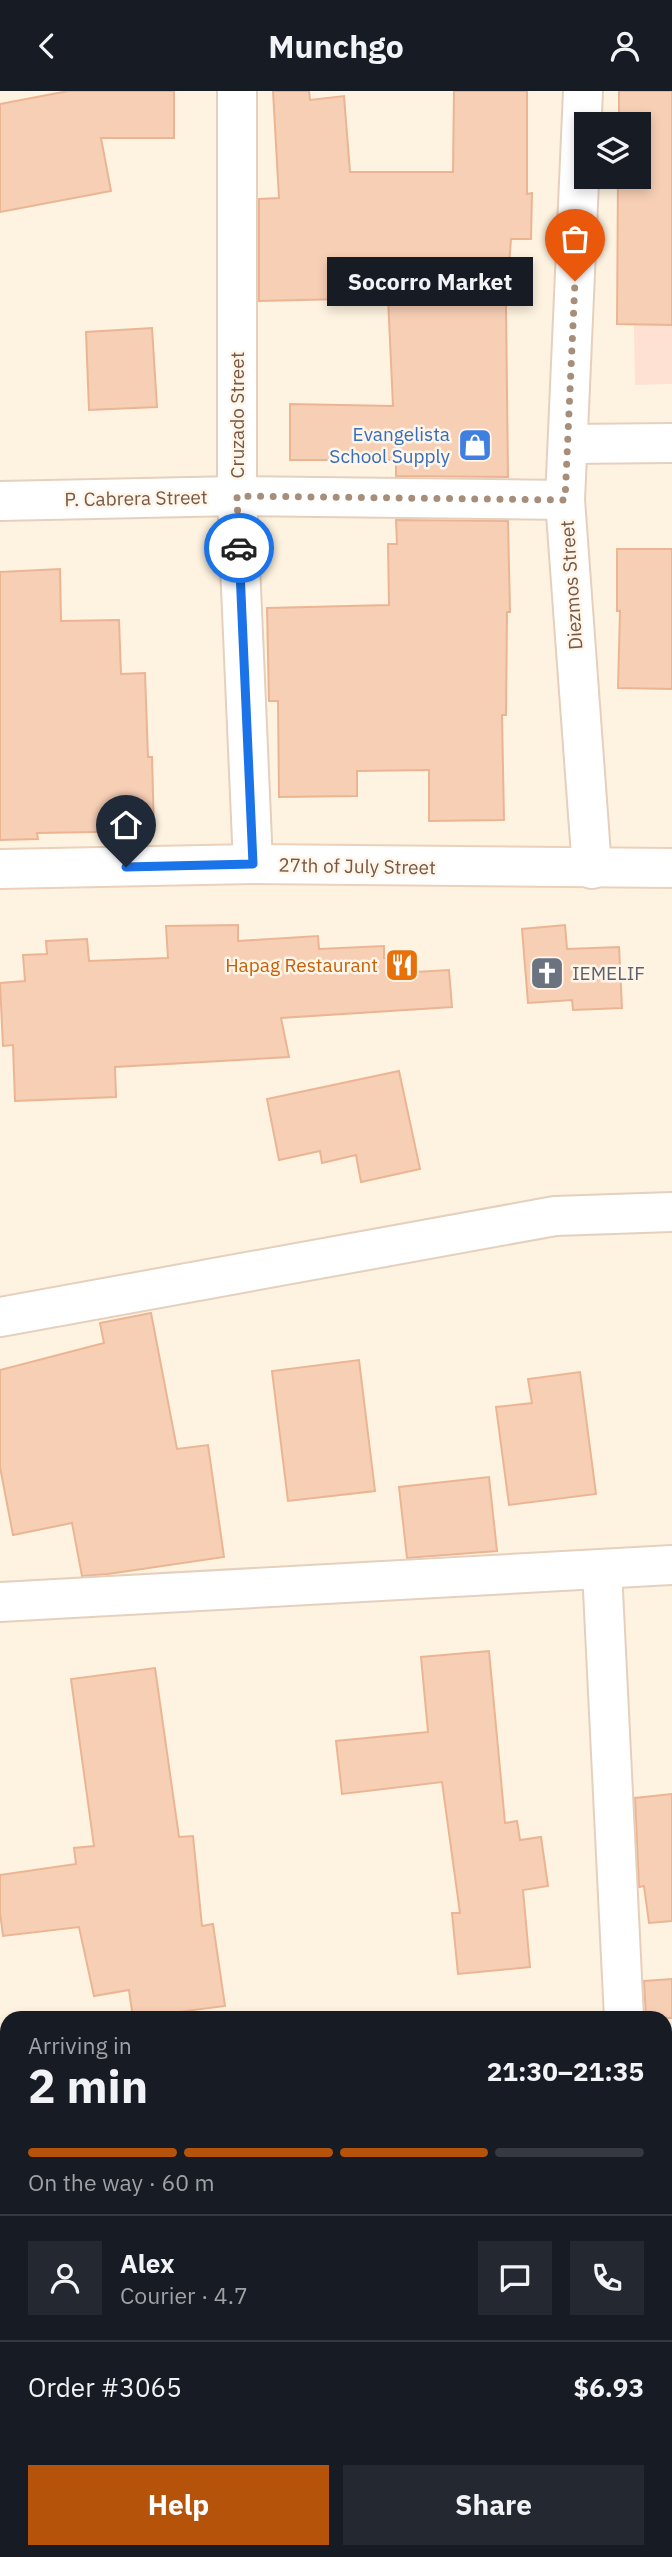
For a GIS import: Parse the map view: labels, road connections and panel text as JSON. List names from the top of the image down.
{
  "streets": {
    "street": [
      "Cruzado Street",
      "P. Cabrera Street",
      "Diezmos Street",
      "27th of July Street"
    ]
  },
  "crossings": [
    ["Cruzado Street", "P. Cabrera Street"],
    ["Cruzado Street", "27th of July Street"],
    ["P. Cabrera Street", "Diezmos Street"],
    ["Diezmos Street", "27th of July Street"]
  ],
  "places": {
    "other": ["Socorro Market"],
    "shop": ["Evangelista School Supply"],
    "restaurant": ["Hapag Restaurant"],
    "church": ["IEMELIF"]
  },
  "page": {
    "header": "Munchgo",
    "bubble": "Socorro Market",
    "heading": ["2 min", "Arriving in", "21:30–21:35"],
    "panel": [
      "Alex",
      "Courier · 4.7",
      "Order #3065",
      "$6.93"
    ],
    "bar": "On the way · 60 m",
    "buttons": ["Help", "Share"]
  }
}
